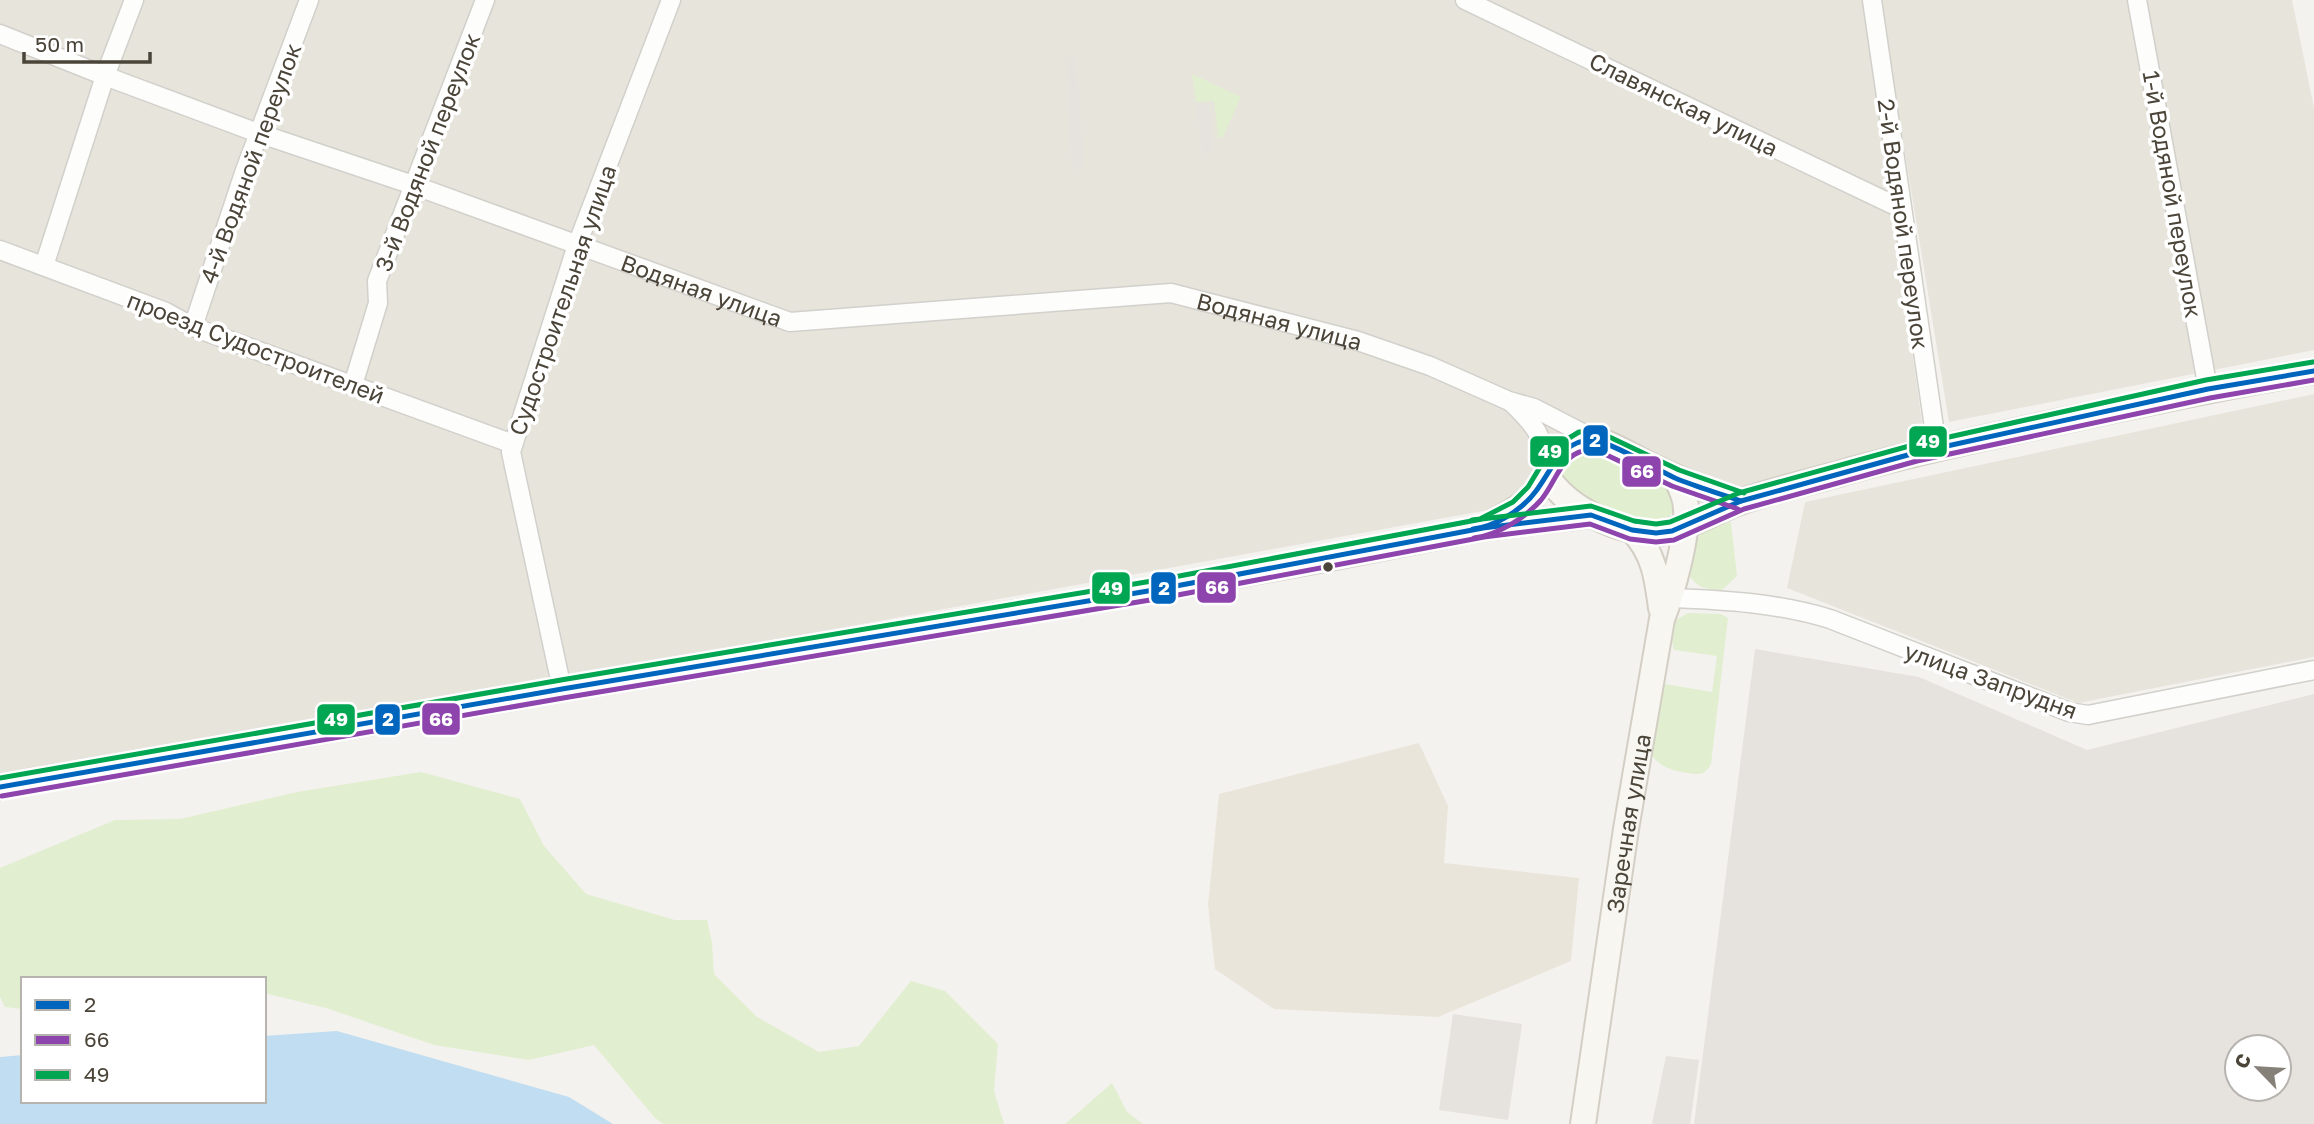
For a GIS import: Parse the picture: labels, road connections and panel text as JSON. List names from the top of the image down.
{
  "streets": {
    "street": [
      "Славянская улица",
      "3-й Водяной переулок",
      "4-й Водяной переулок",
      "1-й Водяной переулок",
      "2-й Водяной переулок",
      "Водяная улица",
      "Судостроительная улица",
      "проезд Судостроителей",
      "улица Запрудня",
      "Заречная улица"
    ]
  },
  "crossings": [
    ["Славянская улица", "2-й Водяной переулок"],
    ["3-й Водяной переулок", "Водяная улица"],
    ["3-й Водяной переулок", "проезд Судостроителей"],
    ["4-й Водяной переулок", "Водяная улица"],
    ["4-й Водяной переулок", "проезд Судостроителей"],
    ["Водяная улица", "Судостроительная улица"],
    ["Судостроительная улица", "проезд Судостроителей"],
    ["улица Запрудня", "Заречная улица"]
  ],
  "lines": ["transit line 49", "transit line 2", "transit line 66"],
  "legend": ["2", "66", "49"],
  "scale_bar": "50 m",
  "north": "top left"
}
